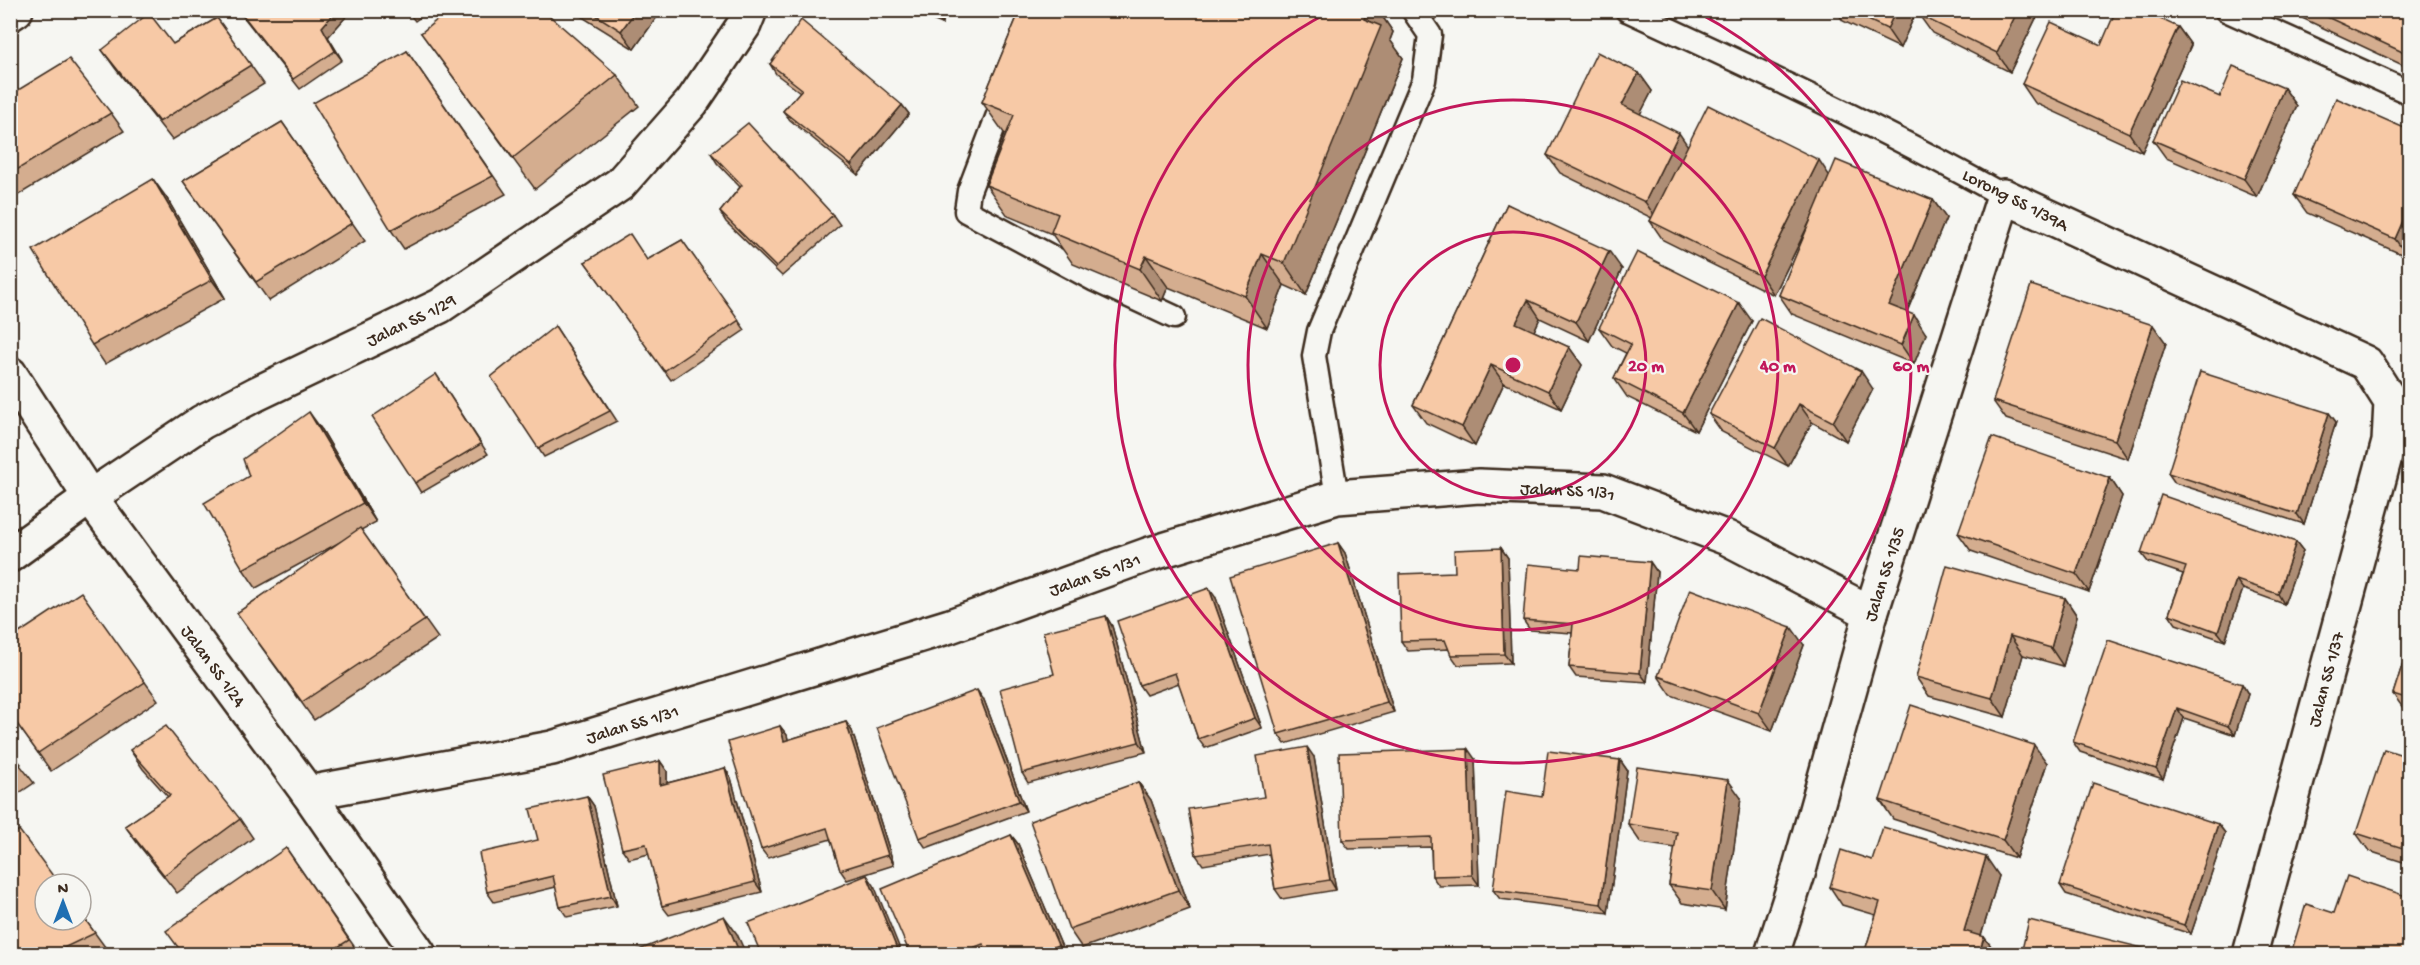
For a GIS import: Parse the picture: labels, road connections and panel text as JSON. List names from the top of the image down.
{
  "streets": {
    "street": [
      "Lorong SS 1/39A",
      "Jalan SS 1/29",
      "Jalan SS 1/31",
      "Jalan SS 1/35",
      "Jalan SS 1/24",
      "Jalan SS 1/37"
    ]
  },
  "crossings": [
    ["Lorong SS 1/39A", "Jalan SS 1/35"],
    ["Lorong SS 1/39A", "Jalan SS 1/37"],
    ["Jalan SS 1/29", "Jalan SS 1/24"],
    ["Jalan SS 1/31", "Jalan SS 1/35"],
    ["Jalan SS 1/31", "Jalan SS 1/24"]
  ],
  "north": "top",
  "rings": ["20 m", "40 m", "60 m"]
}
